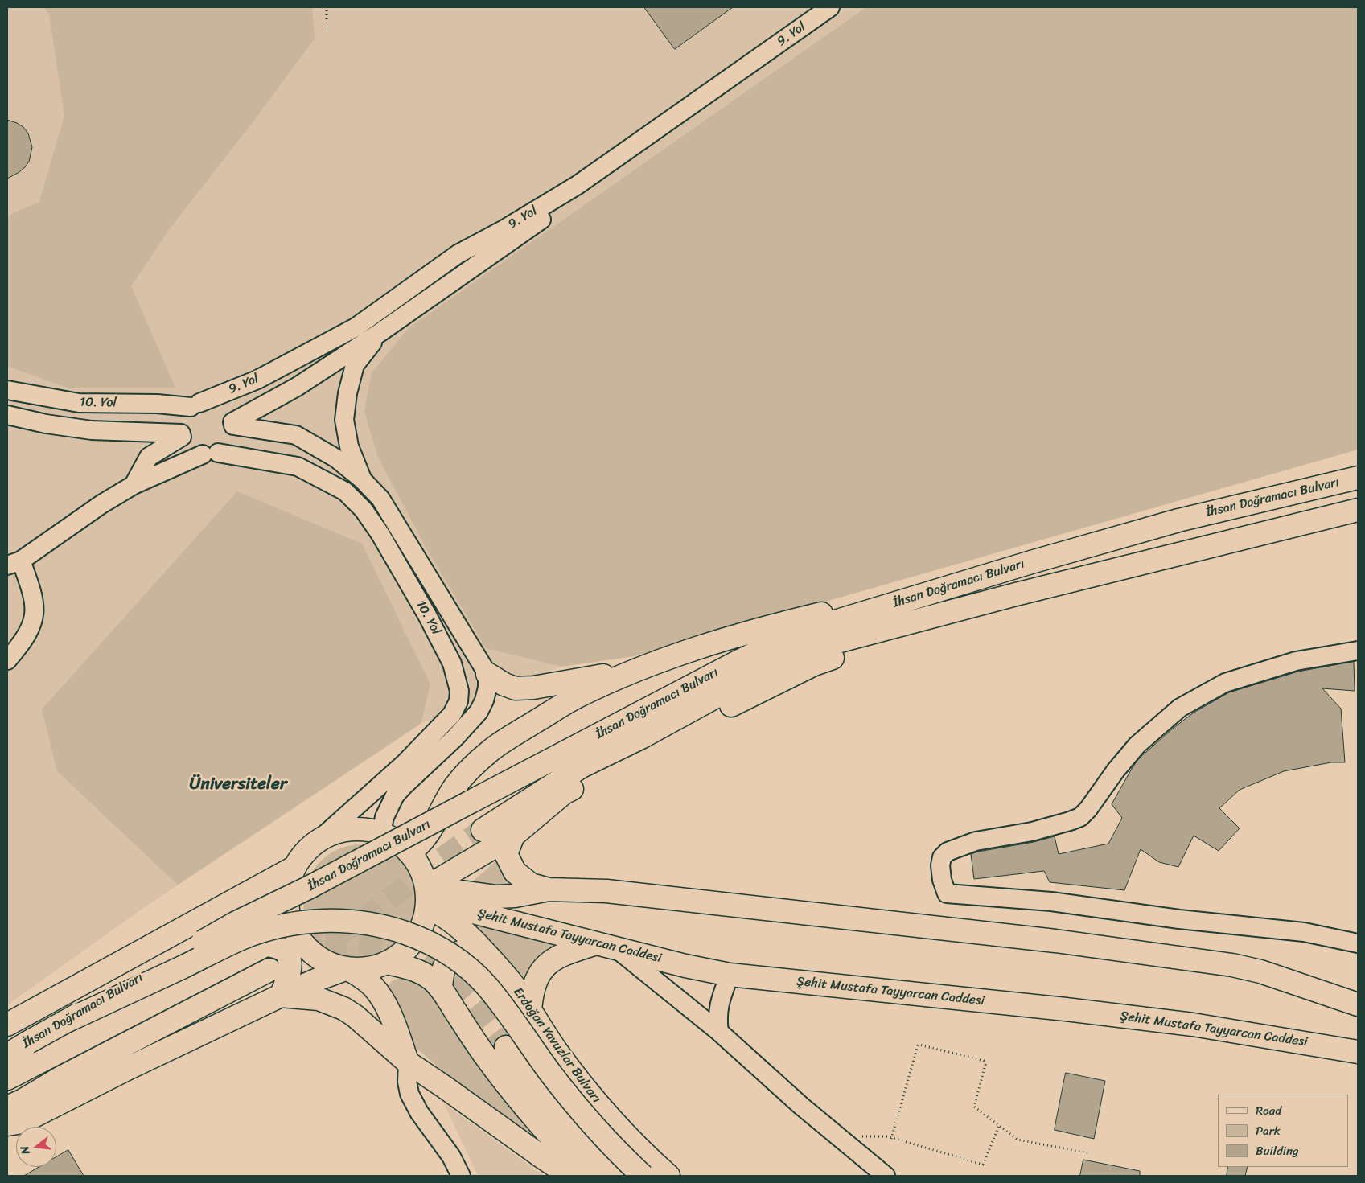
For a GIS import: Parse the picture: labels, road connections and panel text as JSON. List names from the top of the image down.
{
  "streets": {
    "main road": ["İhsan Doğramacı Bulvarı", "Şehit Mustafa Tayyarcan Caddesi", "Erdoğan Yavuzlar Bulvarı"],
    "street": ["9. Yol", "10. Yol"]
  },
  "crossings": [
    ["9. Yol", "10. Yol"],
    ["10. Yol", "İhsan Doğramacı Bulvarı"],
    ["10. Yol", "Şehit Mustafa Tayyarcan Caddesi"],
    ["10. Yol", "Erdoğan Yavuzlar Bulvarı"],
    ["İhsan Doğramacı Bulvarı", "Şehit Mustafa Tayyarcan Caddesi"],
    ["İhsan Doğramacı Bulvarı", "Erdoğan Yavuzlar Bulvarı"],
    ["Şehit Mustafa Tayyarcan Caddesi", "Erdoğan Yavuzlar Bulvarı"]
  ],
  "districts": ["Üniversiteler"],
  "legend": ["Road", "Park", "Building"],
  "north": "left"
}
